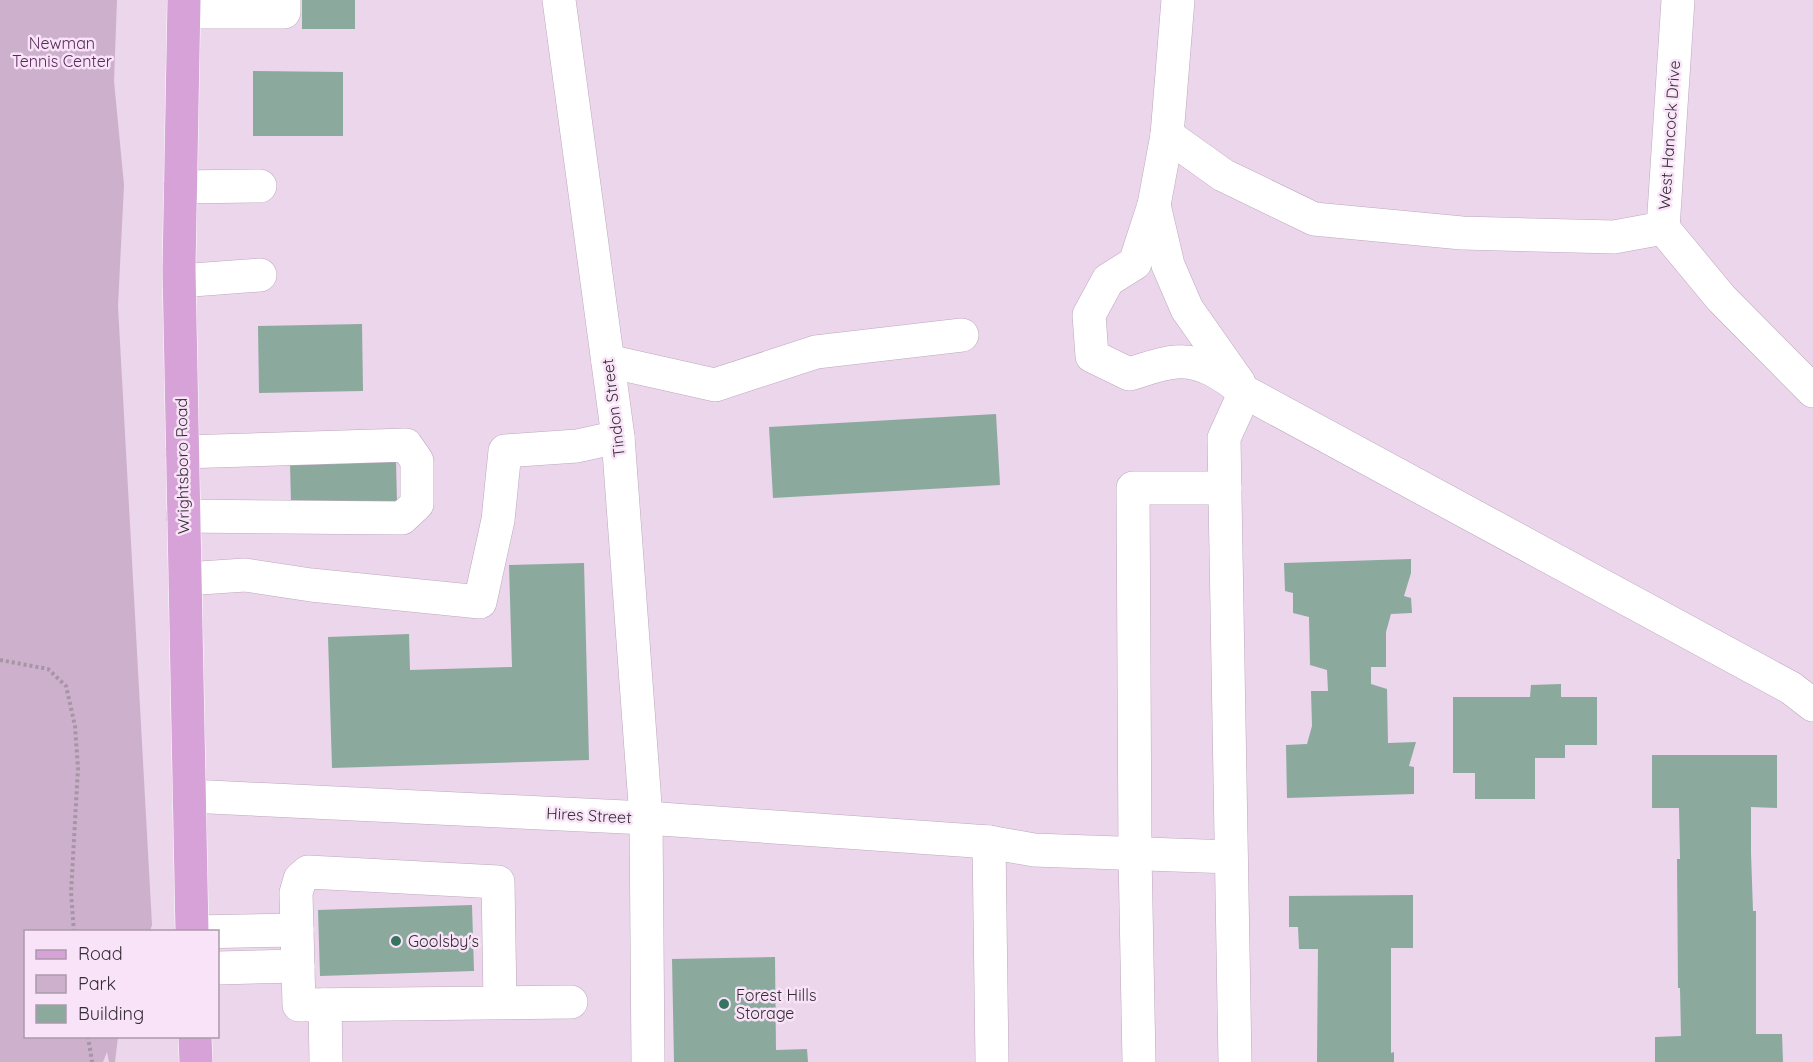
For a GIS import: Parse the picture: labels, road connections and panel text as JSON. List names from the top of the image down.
{
  "streets": {
    "main road": ["Wrightsboro Road"],
    "street": ["West Hancock Drive", "Tindon Street", "Hires Street"]
  },
  "crossings": [
    ["Tindon Street", "Hires Street"],
    ["Wrightsboro Road", "Hires Street"]
  ],
  "parks": ["Newman Tennis Center"],
  "places": ["Goolsby's", "Forest Hills Storage"],
  "legend": ["Road", "Park", "Building"]
}
